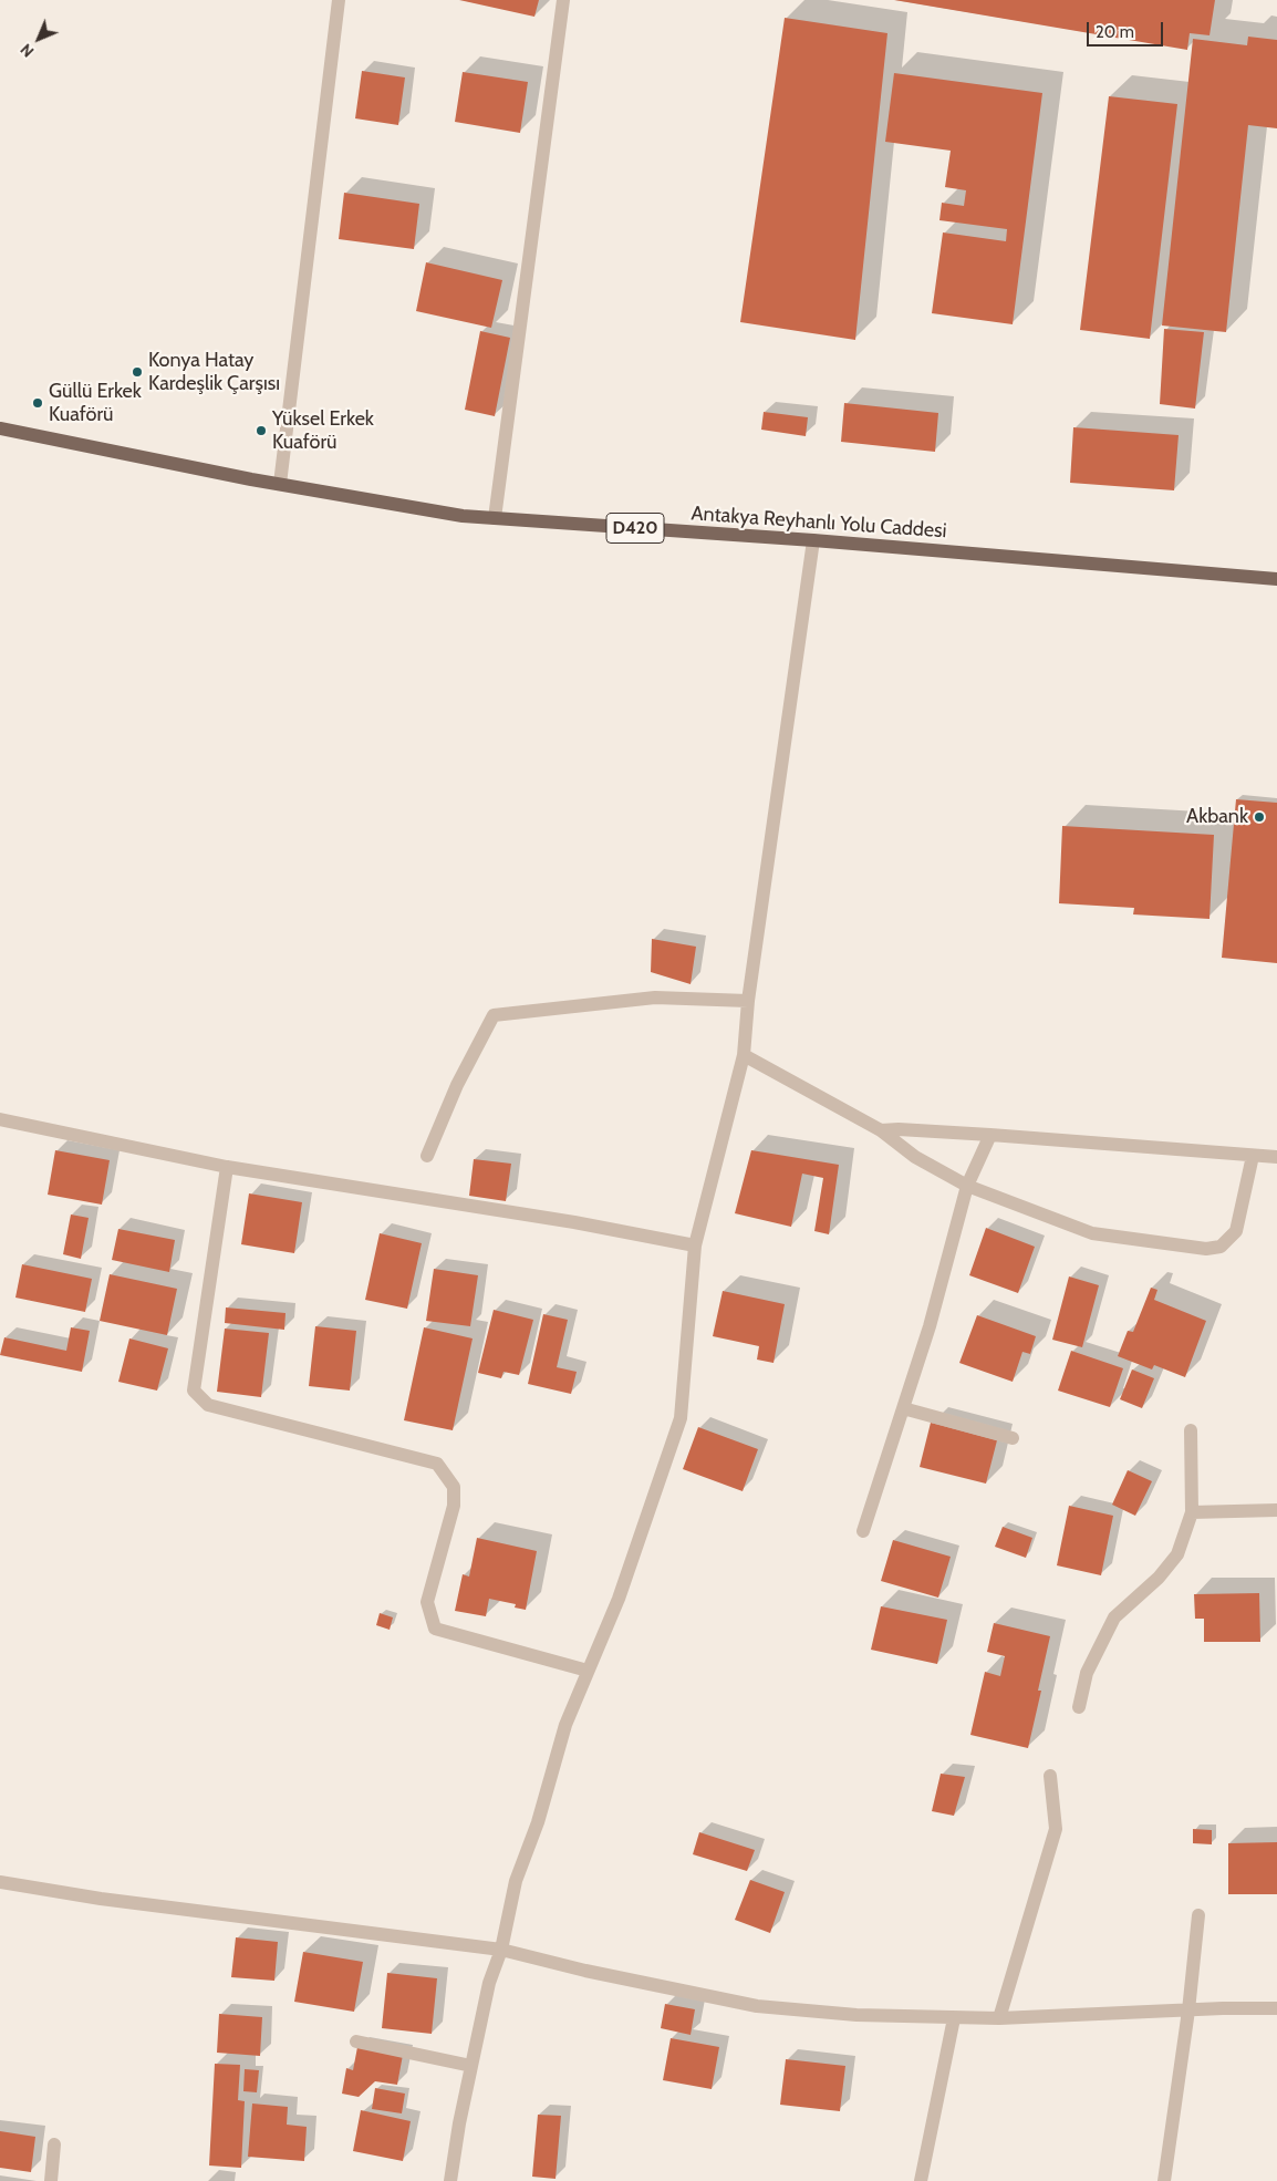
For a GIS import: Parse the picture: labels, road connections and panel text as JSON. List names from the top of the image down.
{
  "streets": {
    "main road": ["Antakya Reyhanlı Yolu Caddesi", "D420"]
  },
  "places": [
    "Konya Hatay Kardeşlik Çarşısı",
    "Güllü Erkek Kuaförü",
    "Yüksel Erkek Kuaförü",
    "Akbank"
  ],
  "scale_bar": "20 m",
  "north": "bottom left"
}
